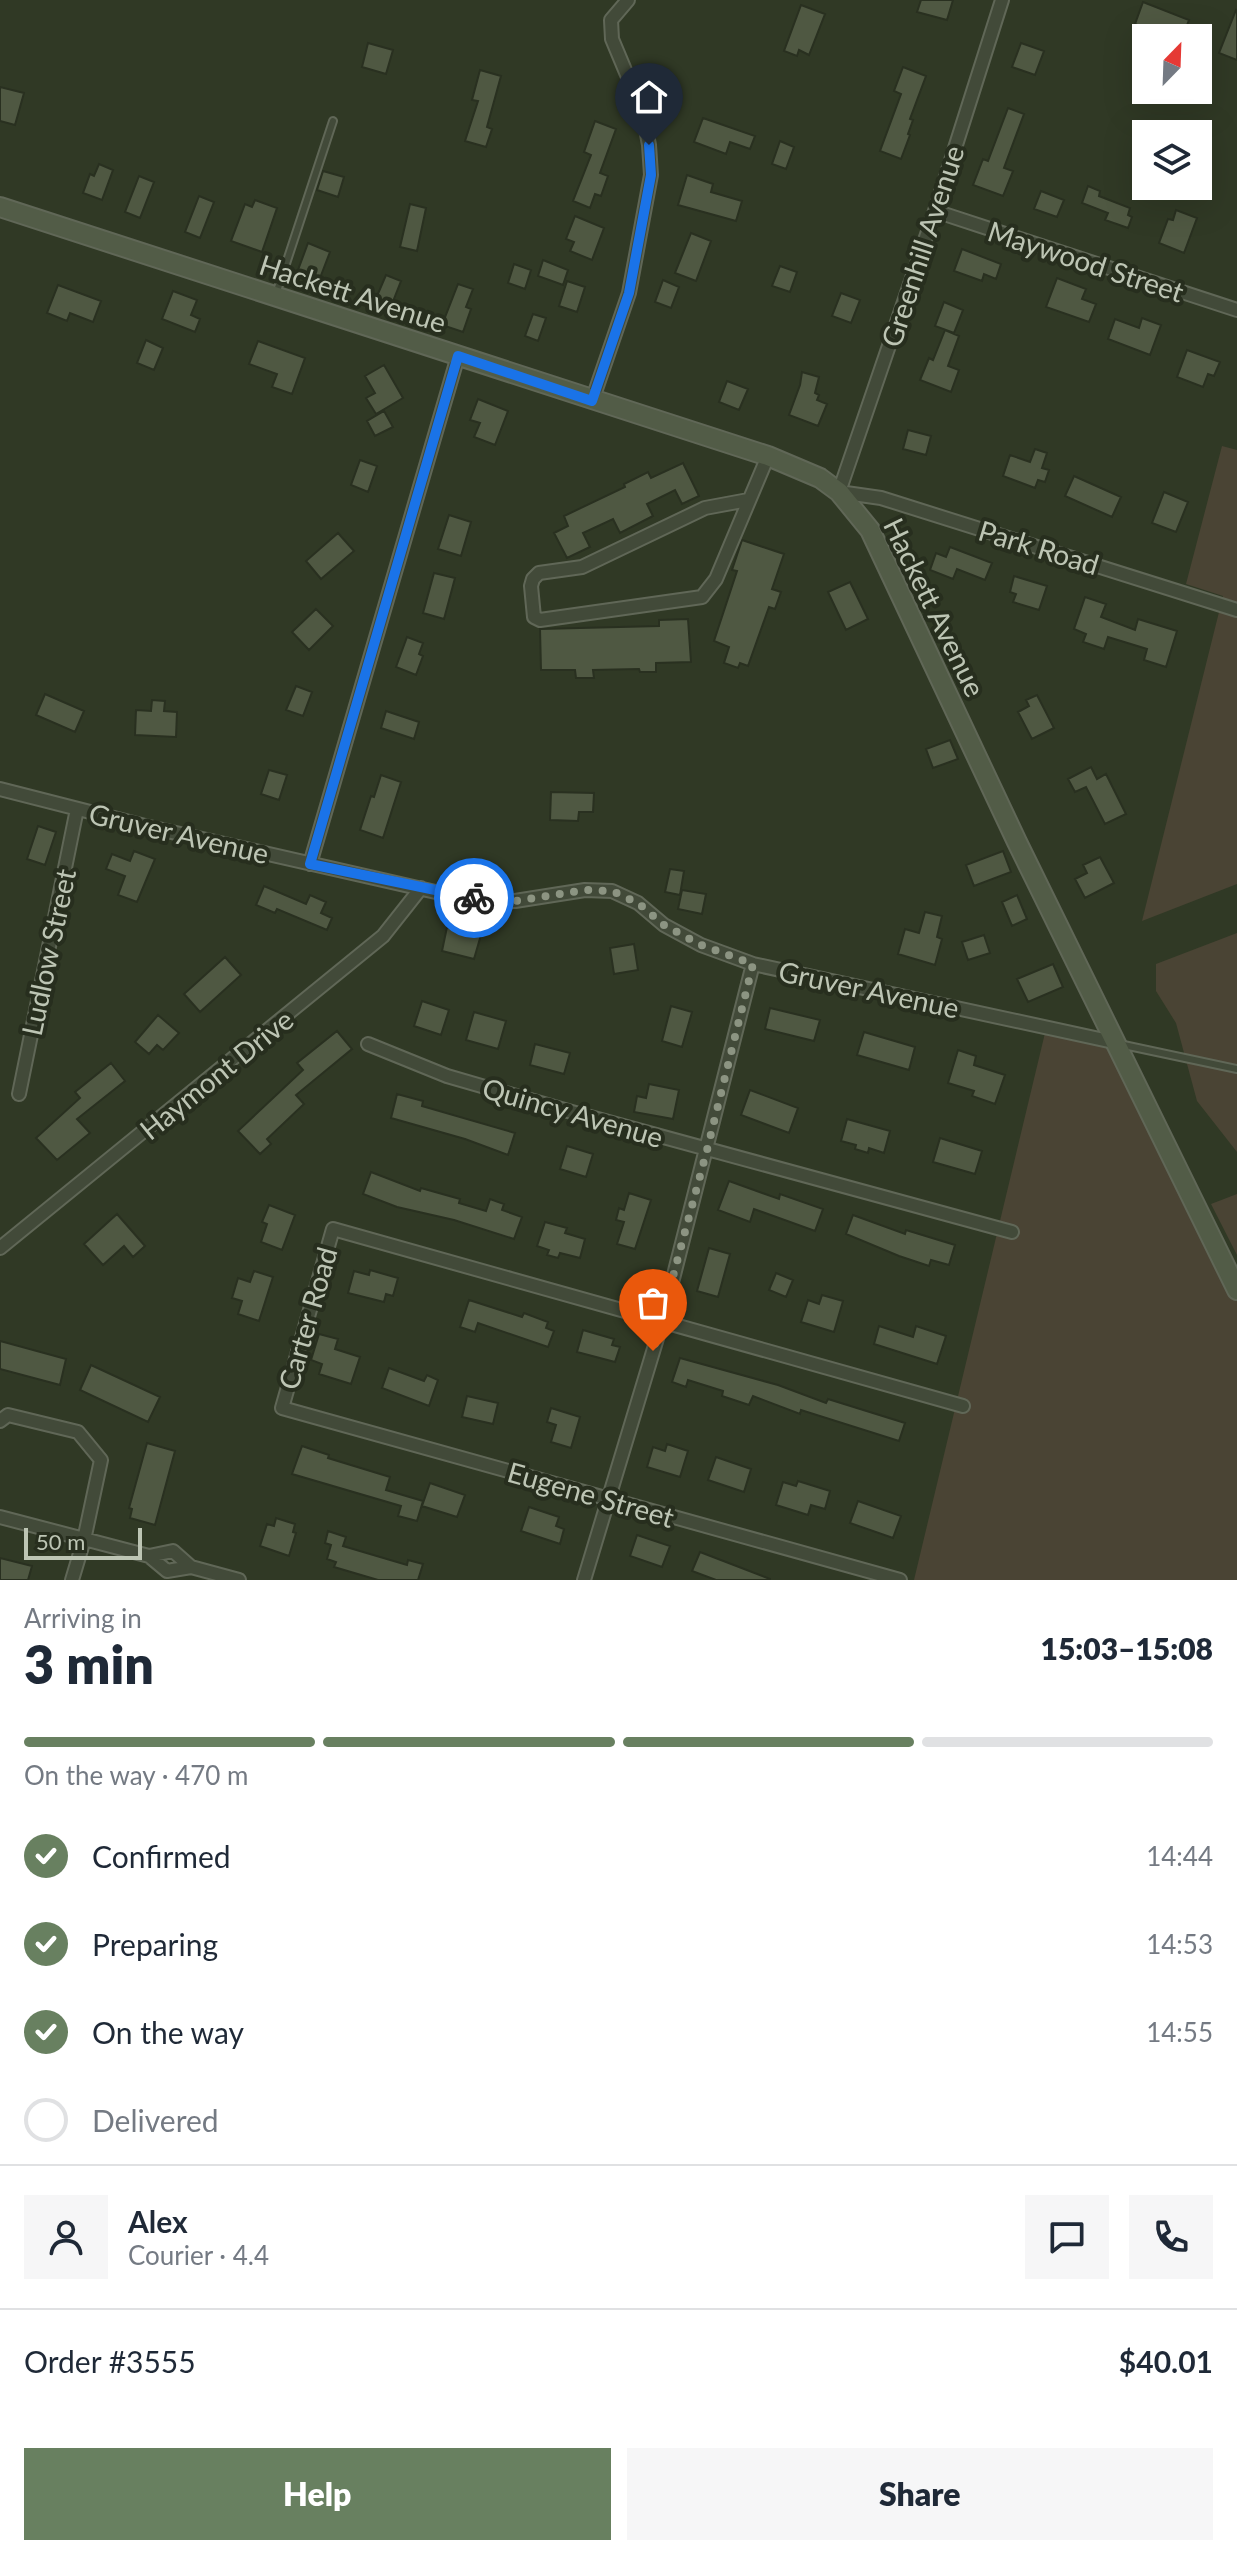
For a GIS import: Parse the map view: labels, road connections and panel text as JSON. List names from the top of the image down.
{
  "streets": {
    "main road": ["Hackett Avenue"],
    "street": [
      "Greenhill Avenue",
      "Maywood Street",
      "Park Road",
      "Gruver Avenue",
      "Ludlow Street",
      "Haymont Drive",
      "Quincy Avenue",
      "Carter Road",
      "Eugene Street"
    ]
  },
  "crossings": [
    ["Greenhill Avenue", "Maywood Street"],
    ["Greenhill Avenue", "Hackett Avenue"],
    ["Greenhill Avenue", "Park Road"],
    ["Hackett Avenue", "Park Road"],
    ["Hackett Avenue", "Gruver Avenue"],
    ["Gruver Avenue", "Ludlow Street"],
    ["Gruver Avenue", "Haymont Drive"],
    ["Carter Road", "Eugene Street"]
  ],
  "scale_bar": "50 m",
  "north": "top right",
  "page": {
    "scale": "50 m",
    "heading": ["3 min", "Arriving in", "15:03–15:08"],
    "panel": [
      "Alex",
      "Courier · 4.4",
      "Order #3555",
      "$40.01"
    ],
    "bar": "On the way · 470 m",
    "list": [
      ["Confirmed", "14:44"],
      ["Preparing", "14:53"],
      ["On the way", "14:55"],
      "Delivered"
    ],
    "buttons": ["Help", "Share"]
  }
}
